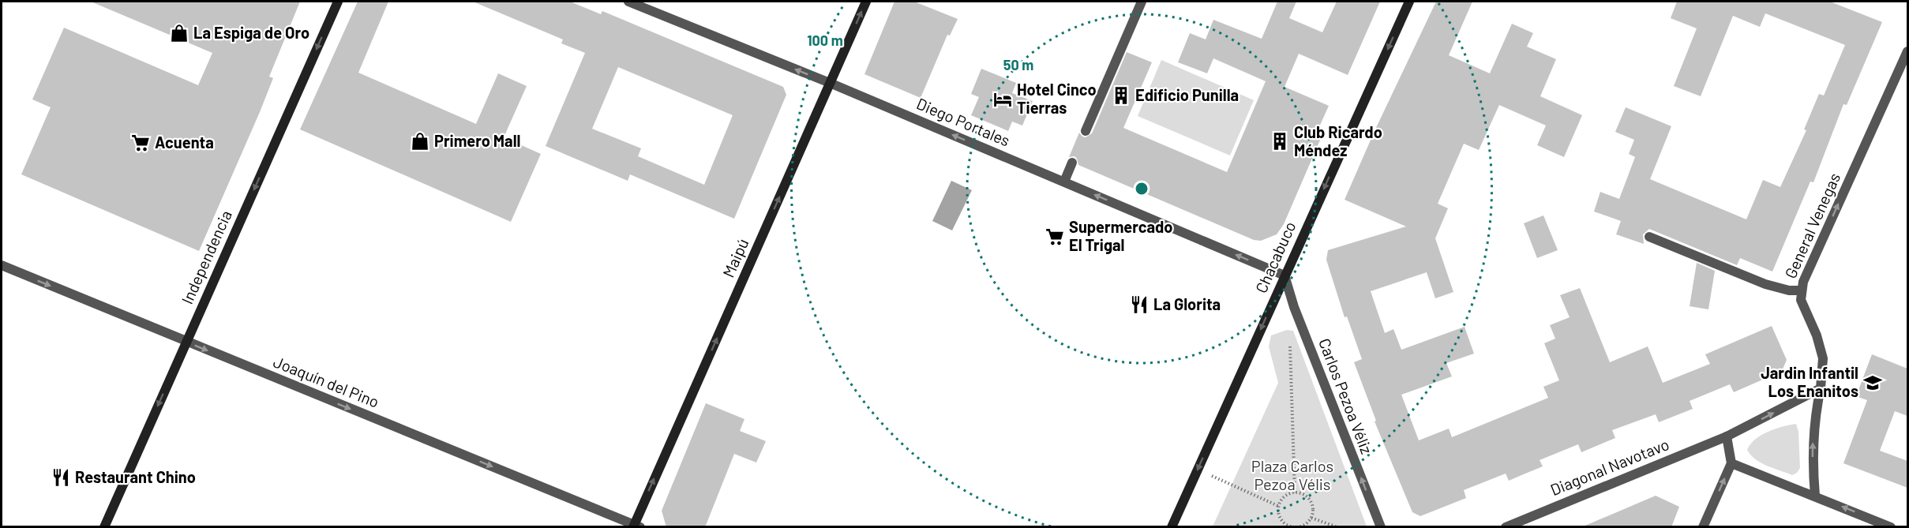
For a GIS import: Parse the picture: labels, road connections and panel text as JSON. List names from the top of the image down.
{
  "streets": {
    "street": [
      "Diego Portales",
      "General Venegas",
      "Independencia",
      "Chacabuco",
      "Maipú",
      "Joaquín del Pino",
      "Carlos Pezoa Véliz",
      "Diagonal Navotavo"
    ]
  },
  "crossings": [
    ["Diego Portales", "Chacabuco"],
    ["Diego Portales", "Maipú"],
    ["Diego Portales", "Carlos Pezoa Véliz"],
    ["Independencia", "Joaquín del Pino"],
    ["Chacabuco", "Carlos Pezoa Véliz"],
    ["Maipú", "Joaquín del Pino"]
  ],
  "one_way": [
    "Diego Portales",
    "General Venegas",
    "Independencia",
    "Chacabuco",
    "Maipú",
    "Joaquín del Pino",
    "Carlos Pezoa Véliz"
  ],
  "parks": ["Plaza Carlos Pezoa Vélis"],
  "places": {
    "shop": ["La Espiga de Oro", "Primero Mall"],
    "building": ["Edificio Punilla", "Club Ricardo Méndez"],
    "hotel": ["Hotel Cinco Tierras"],
    "supermarket": ["Acuenta", "Supermercado El Trigal"],
    "restaurant": ["La Glorita", "Restaurant Chino"],
    "school or university": ["Jardin Infantil Los Enanitos"]
  },
  "rings": ["100 m", "50 m"]
}
